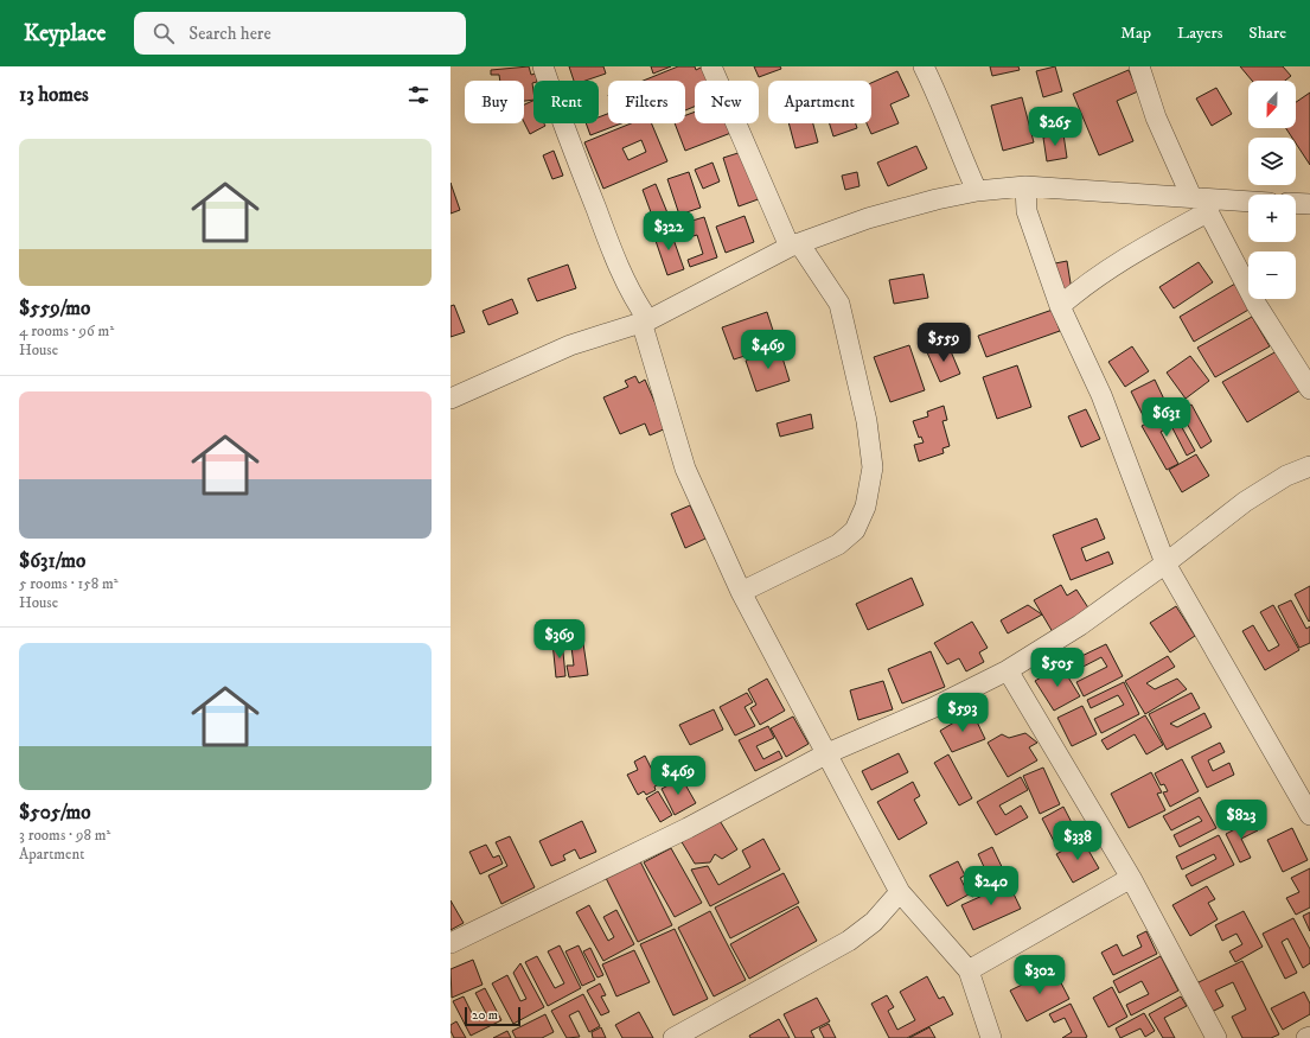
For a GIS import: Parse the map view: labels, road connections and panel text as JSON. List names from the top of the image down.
{
  "scale_bar": "20 m",
  "north": "bottom",
  "page": {
    "header": "Keyplace",
    "search": "Search here",
    "nav": ["Map", "Layers", "Share"],
    "heading": "13 homes",
    "map_buttons": ["+", "−"],
    "chip": [
      "Buy",
      "Rent",
      "Filters",
      "New",
      "Apartment"
    ],
    "price": [
      "$265",
      "$322",
      "$559",
      "$469",
      "$631",
      "$369",
      "$505",
      "$593",
      "$469",
      "$823",
      "$338",
      "$240",
      "$302"
    ],
    "list": [
      {
        "name": "$559/mo",
        "note": "4 rooms · 96 m² · House"
      },
      {
        "name": "$631/mo",
        "note": "5 rooms · 158 m² · House"
      },
      {
        "name": "$505/mo",
        "note": "3 rooms · 98 m² · Apartment"
      }
    ],
    "scale": "20 m"
  }
}
